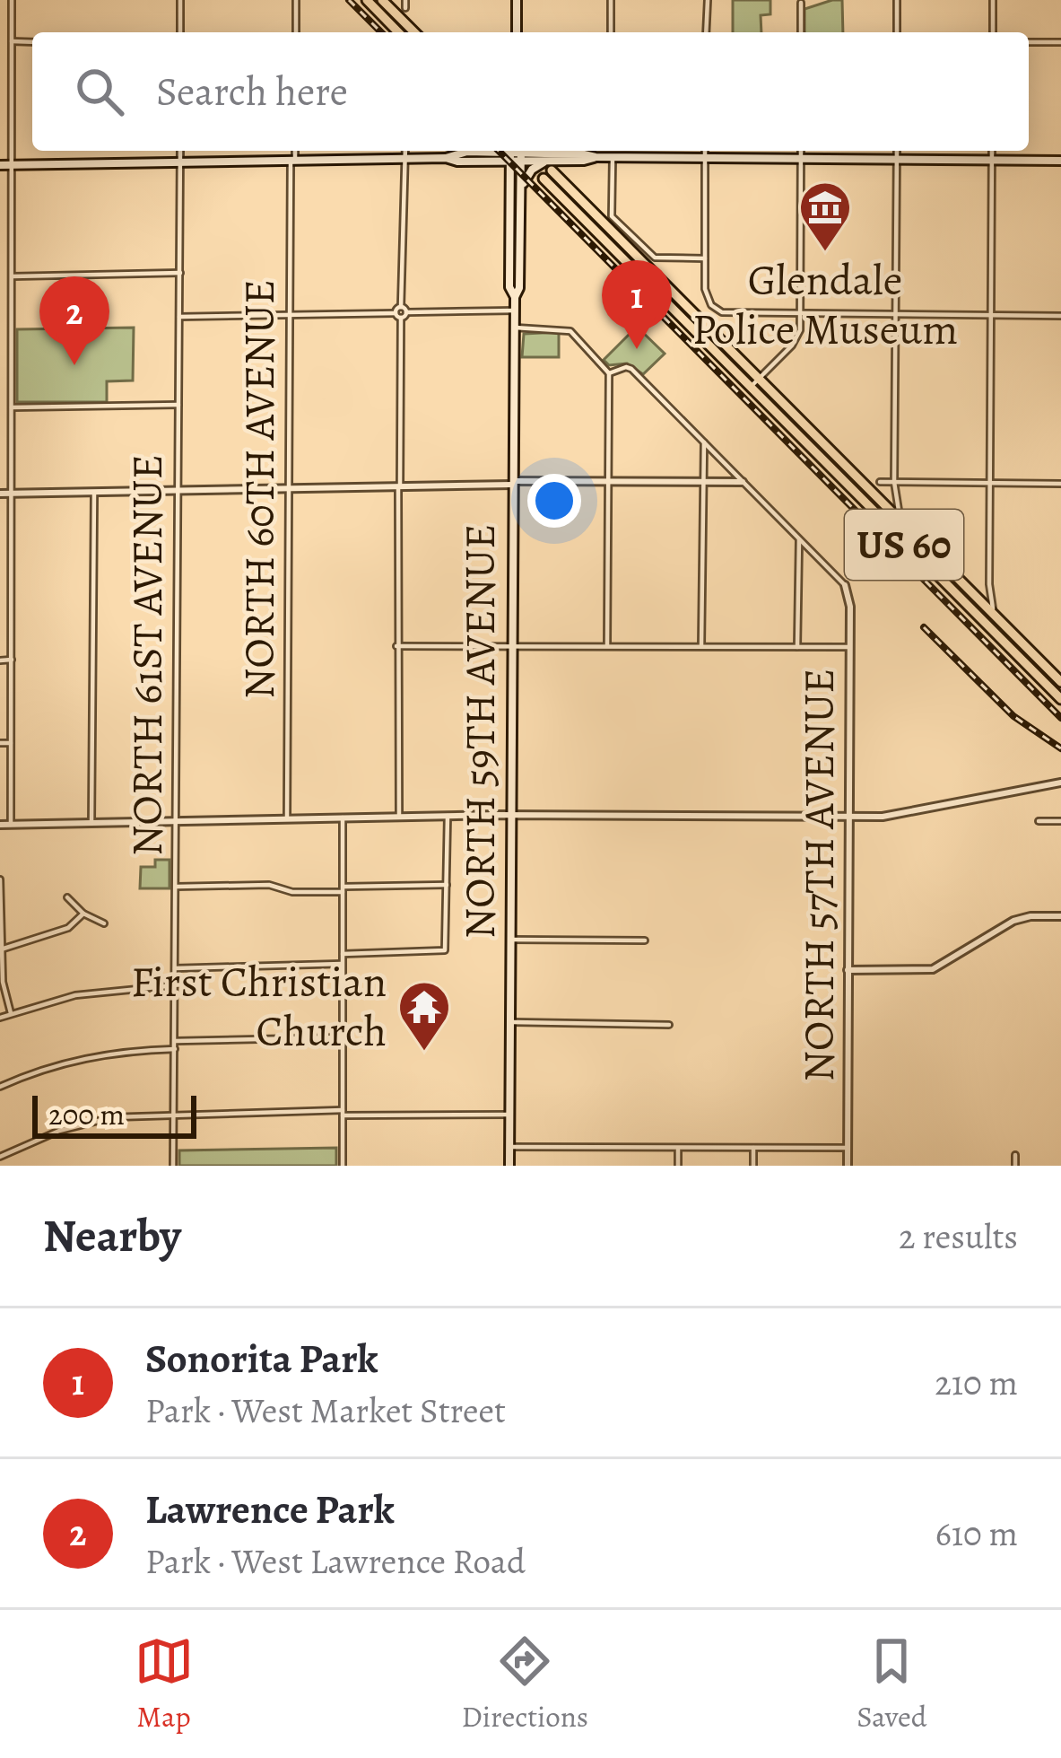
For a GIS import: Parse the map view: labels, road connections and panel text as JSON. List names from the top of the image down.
{
  "streets": {
    "highway": ["US 60"],
    "main road": ["NORTH 59TH AVENUE"],
    "street": ["NORTH 60TH AVENUE", "NORTH 61ST AVENUE", "NORTH 57TH AVENUE"]
  },
  "places": {
    "museum": ["Glendale Police Museum"],
    "temple": ["First Christian Church"]
  },
  "scale_bar": "200 m",
  "page": {
    "search": "Search here",
    "pins": ["1", "2"],
    "scale": "200 m",
    "heading": ["Nearby", "2 results"],
    "list": [
      {
        "mark": "1",
        "name": "Sonorita Park",
        "note": "Park · West Market Street",
        "value": "210 m"
      },
      {
        "mark": "2",
        "name": "Lawrence Park",
        "note": "Park · West Lawrence Road",
        "value": "610 m"
      }
    ],
    "nav": ["Map", "Directions", "Saved"]
  }
}
